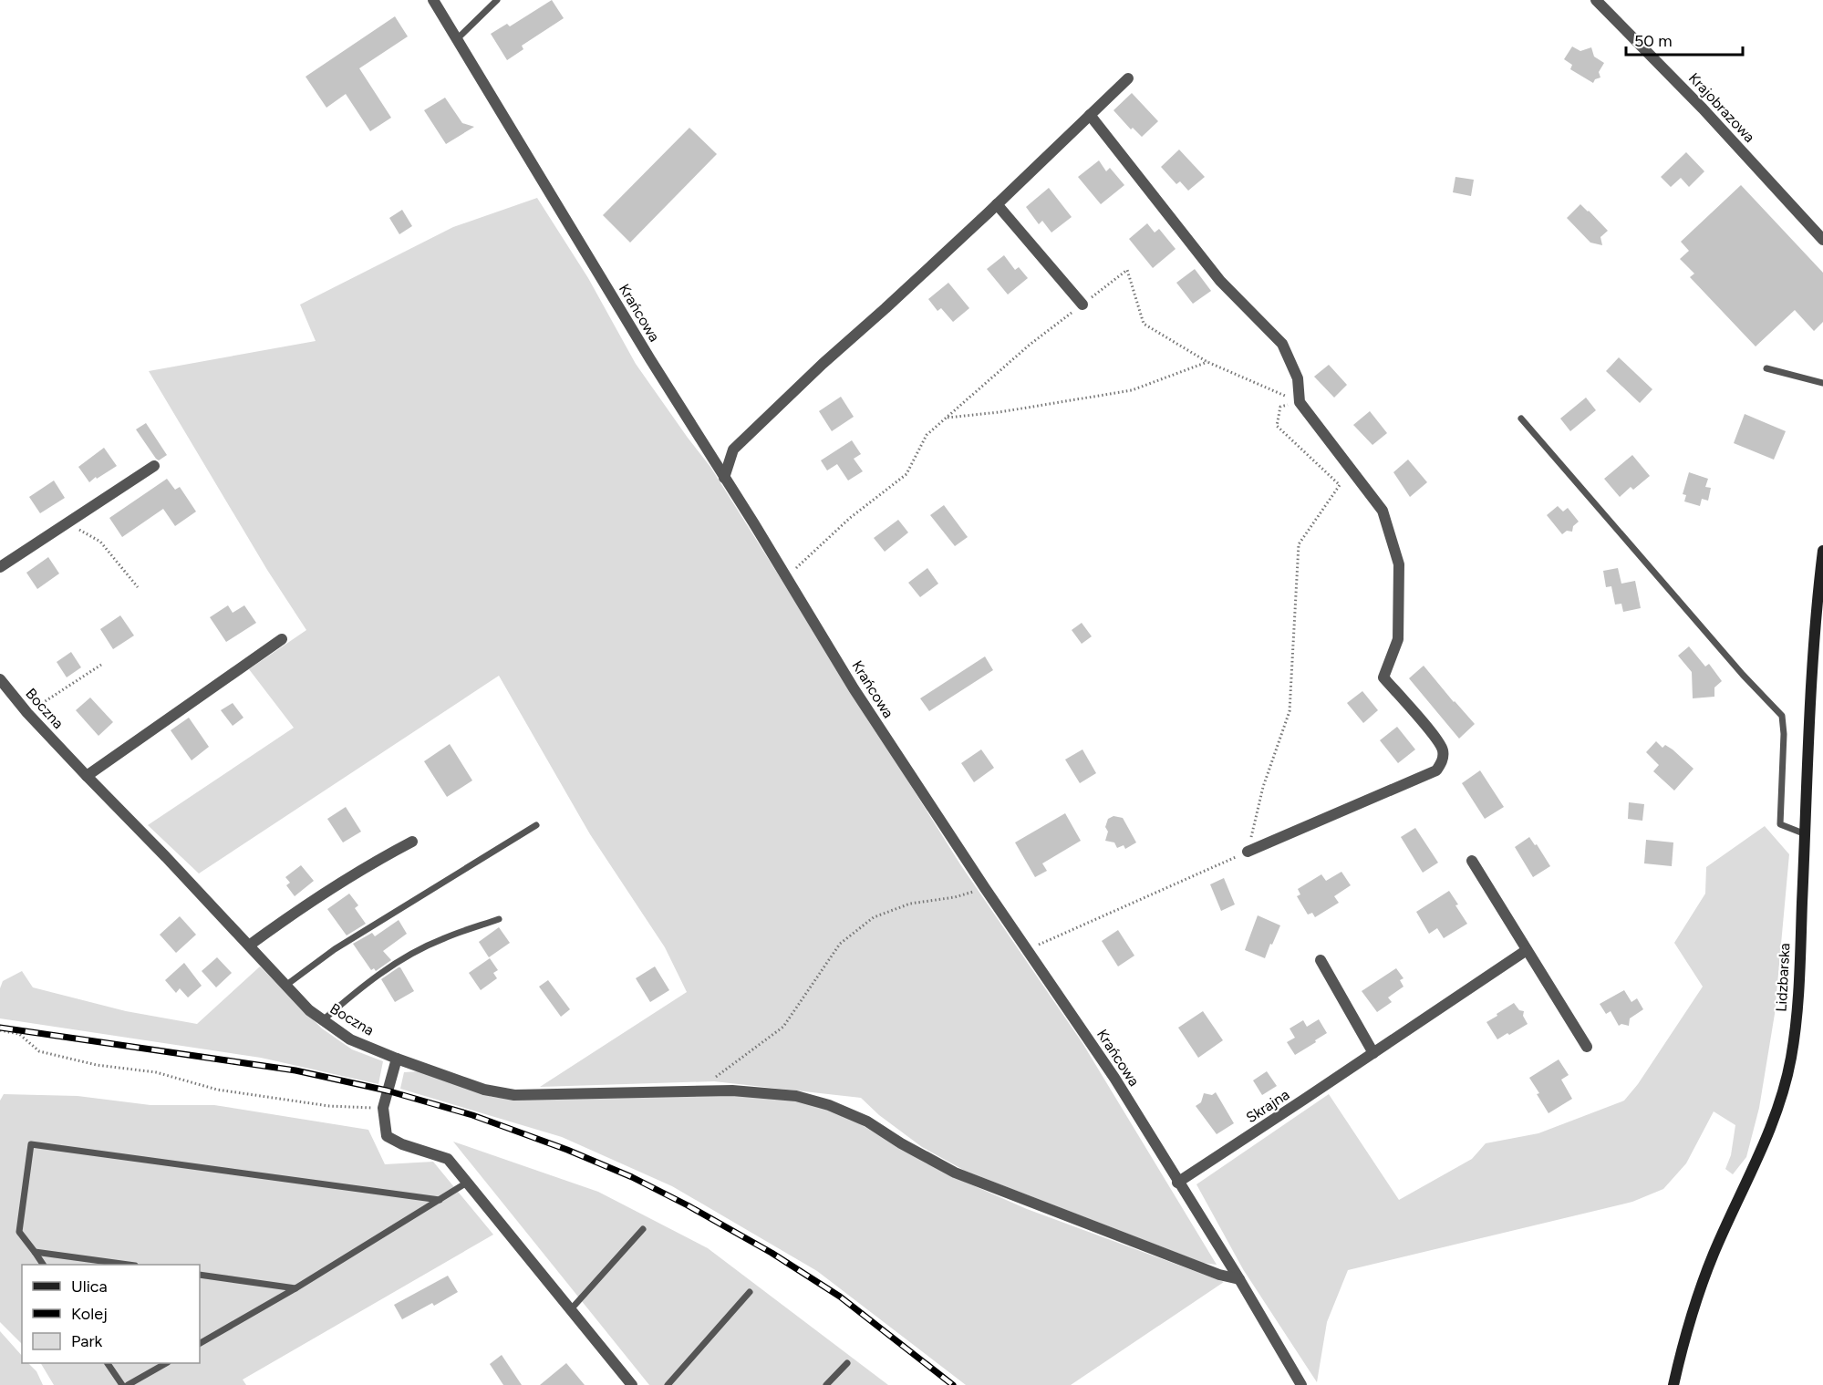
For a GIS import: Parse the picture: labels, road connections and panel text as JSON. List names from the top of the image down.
{
  "streets": {
    "main road": ["Lidzbarska"],
    "street": [
      "Krajobrazowa",
      "Krańcowa",
      "Boczna",
      "Skrajna"
    ]
  },
  "crossings": [
    ["Krańcowa", "Boczna"],
    ["Krańcowa", "Skrajna"]
  ],
  "legend": ["Ulica", "Kolej", "Park"],
  "scale_bar": "50 m"
}
